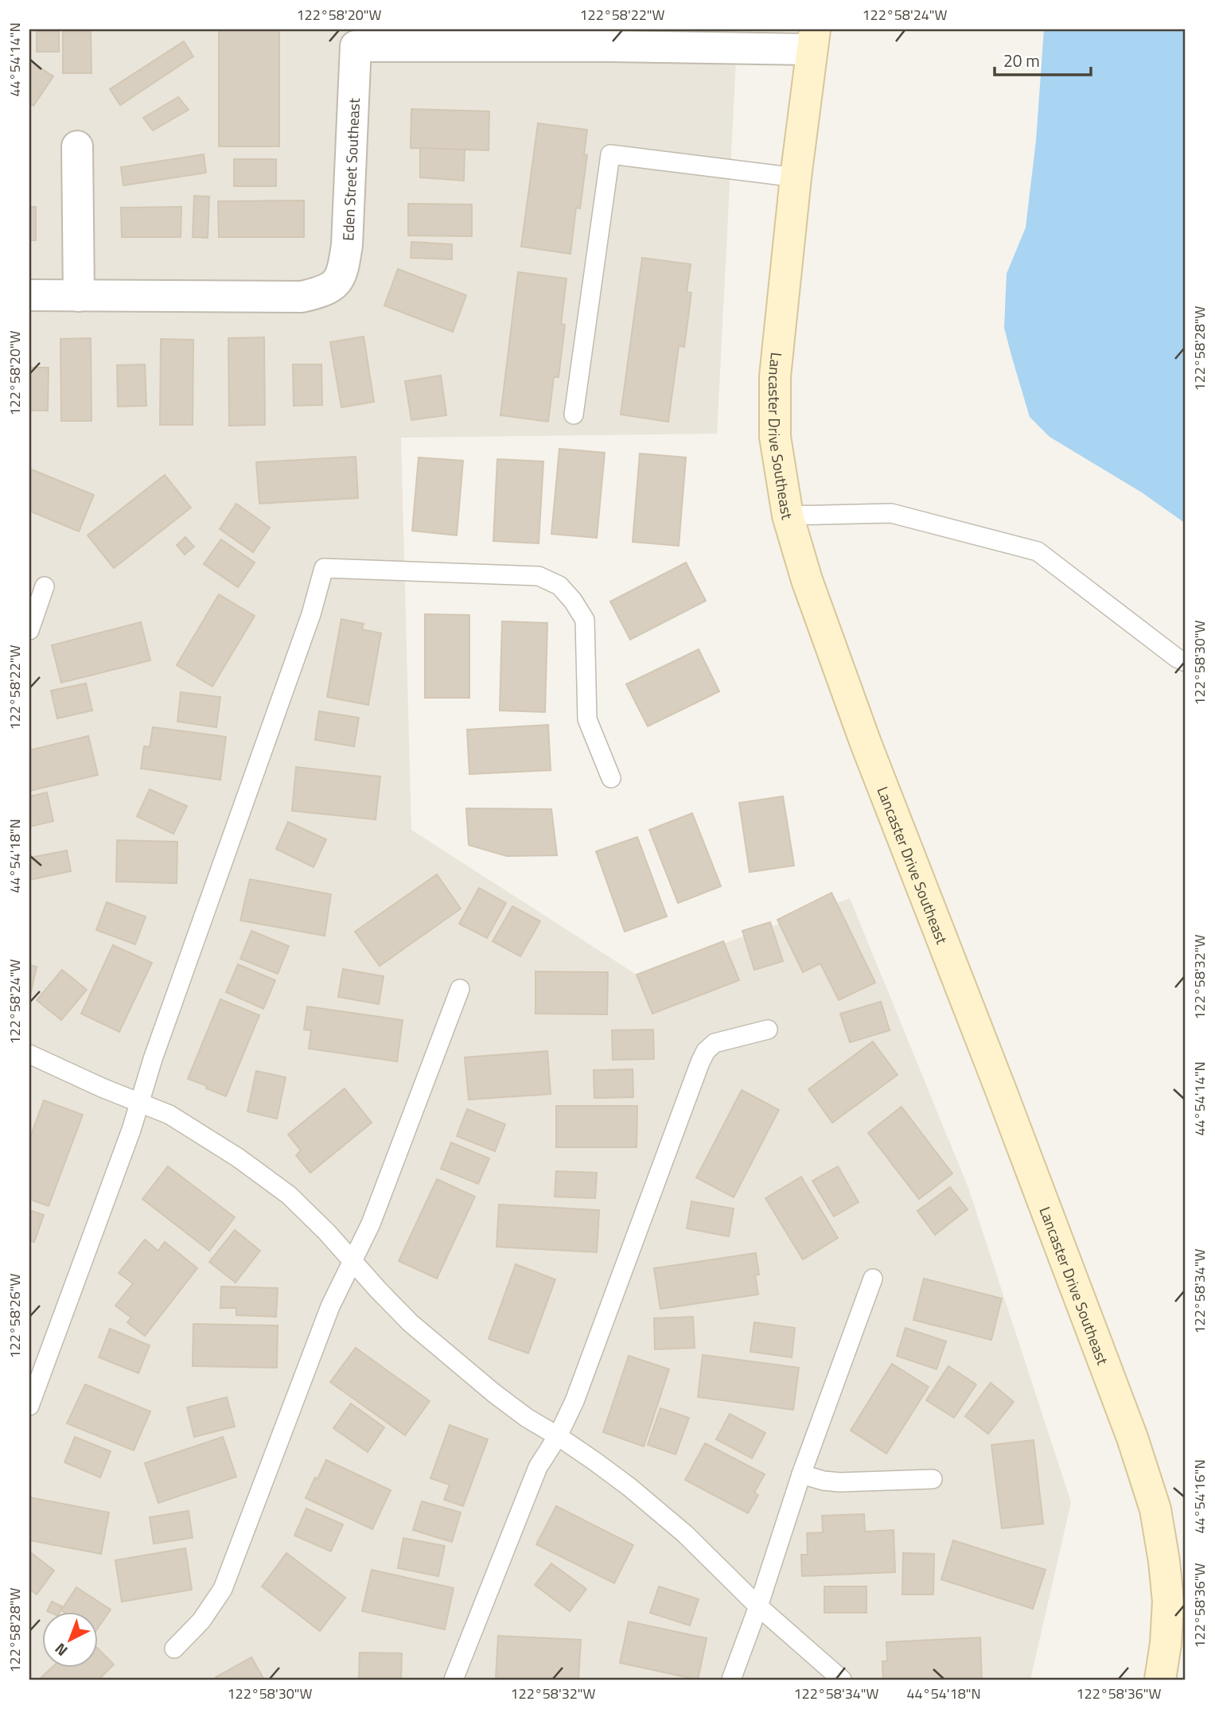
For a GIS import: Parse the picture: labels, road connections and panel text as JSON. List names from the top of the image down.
{
  "streets": {
    "main road": ["Lancaster Drive Southeast"],
    "street": ["Eden Street Southeast"]
  },
  "crossings": [
    ["Eden Street Southeast", "Lancaster Drive Southeast"]
  ],
  "scale_bar": "20 m",
  "north": "bottom left",
  "coordinates": [
    "122°58'20\"W",
    "122°58'22\"W",
    "122°58'24\"W",
    "44°54'14\"N",
    "122°58'28\"W",
    "122°58'30\"W",
    "44°54'18\"N",
    "122°58'32\"W",
    "122°58'34\"W",
    "122°58'26\"W",
    "44°54'16\"N",
    "122°58'36\"W"
  ]
}
